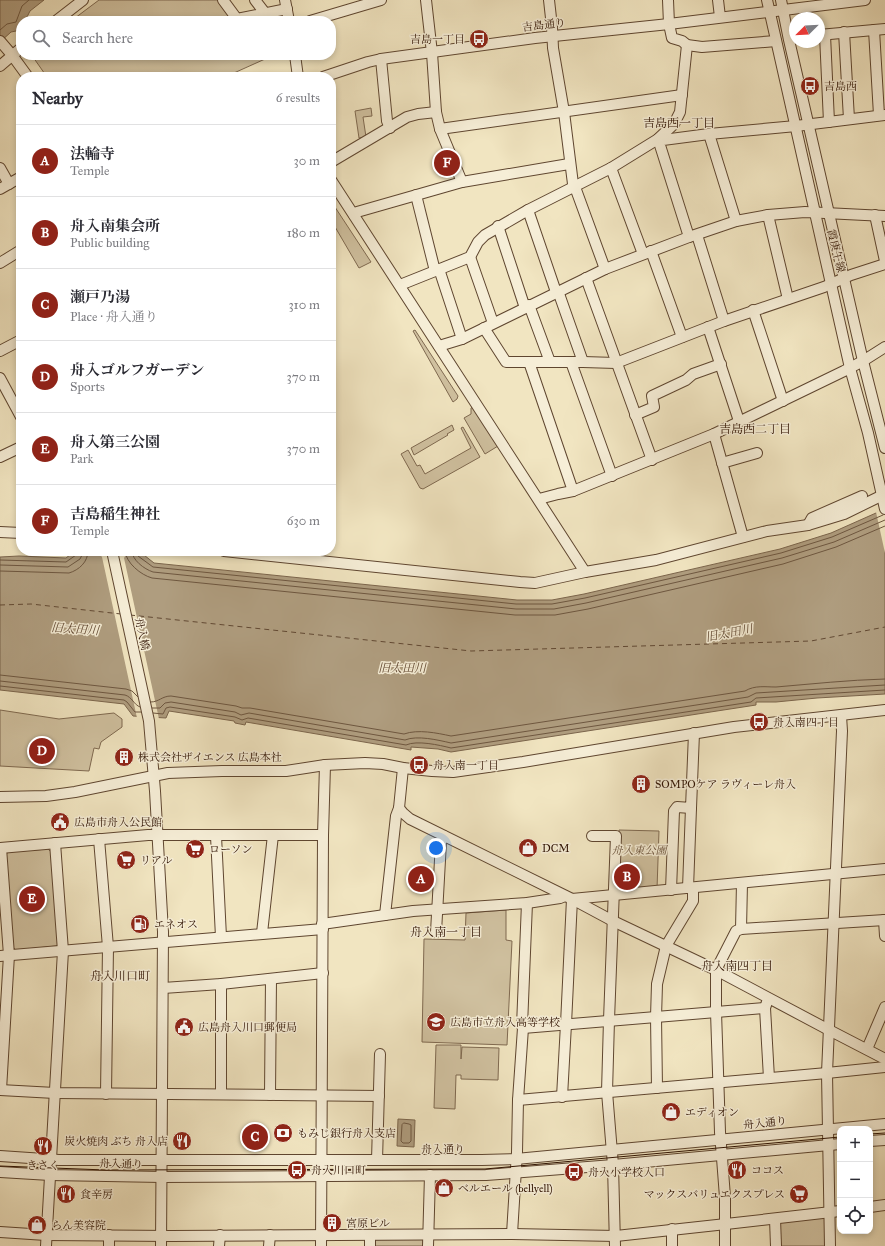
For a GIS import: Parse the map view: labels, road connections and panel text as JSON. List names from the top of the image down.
{
  "streets": {
    "street": [
      "吉島通り",
      "霞庚午線",
      "舟入橋",
      "舟入通り"
    ]
  },
  "crossings": [
    ["吉島通り", "霞庚午線"],
    ["舟入橋", "舟入通り"]
  ],
  "districts": [
    "吉島西一丁目",
    "吉島西二丁目",
    "舟入南一丁目",
    "舟入南四丁目",
    "舟入川口町"
  ],
  "water": ["旧太田川"],
  "parks": ["舟入東公園"],
  "places": {
    "bus stop": [
      "吉島一丁目",
      "吉島西",
      "舟入南四丁目",
      "舟入南一丁目",
      "舟入川口町",
      "舟入小学校入口"
    ],
    "building": ["株式会社ザイエンス 広島本社", "SOMPOケア ラヴィーレ舟入", "宮原ビル"],
    "public building": ["広島市舟入公民館", "広島舟入川口郵便局"],
    "shop": [
      "DCM",
      "エディオン",
      "ベルエール (bellyell)",
      "らん美容院"
    ],
    "supermarket": ["ローソン", "リアル", "マックスバリュエクスプレス"],
    "fuel station": ["エネオス"],
    "school or university": ["広島市立舟入高等学校"],
    "bank": ["もみじ銀行舟入支店"],
    "restaurant": [
      "炭火焼肉 ぶち 舟入店",
      "きさく",
      "ココス",
      "食辛房"
    ]
  },
  "north": "bottom left",
  "page": {
    "search": "Search here",
    "heading": ["Nearby", "6 results"],
    "list": [
      {
        "mark": "A",
        "name": "法輪寺",
        "note": "Temple",
        "value": "30 m"
      },
      {
        "mark": "B",
        "name": "舟入南集会所",
        "note": "Public building",
        "value": "180 m"
      },
      {
        "mark": "C",
        "name": "瀬戸乃湯",
        "note": "Place · 舟入通り",
        "value": "310 m"
      },
      {
        "mark": "D",
        "name": "舟入ゴルフガーデン",
        "note": "Sports",
        "value": "370 m"
      },
      {
        "mark": "E",
        "name": "舟入第三公園",
        "note": "Park",
        "value": "370 m"
      },
      {
        "mark": "F",
        "name": "吉島稲生神社",
        "note": "Temple",
        "value": "630 m"
      }
    ],
    "pins": [
      "F",
      "D",
      "B",
      "A",
      "E",
      "C"
    ],
    "map_buttons": ["+", "−"]
  }
}
